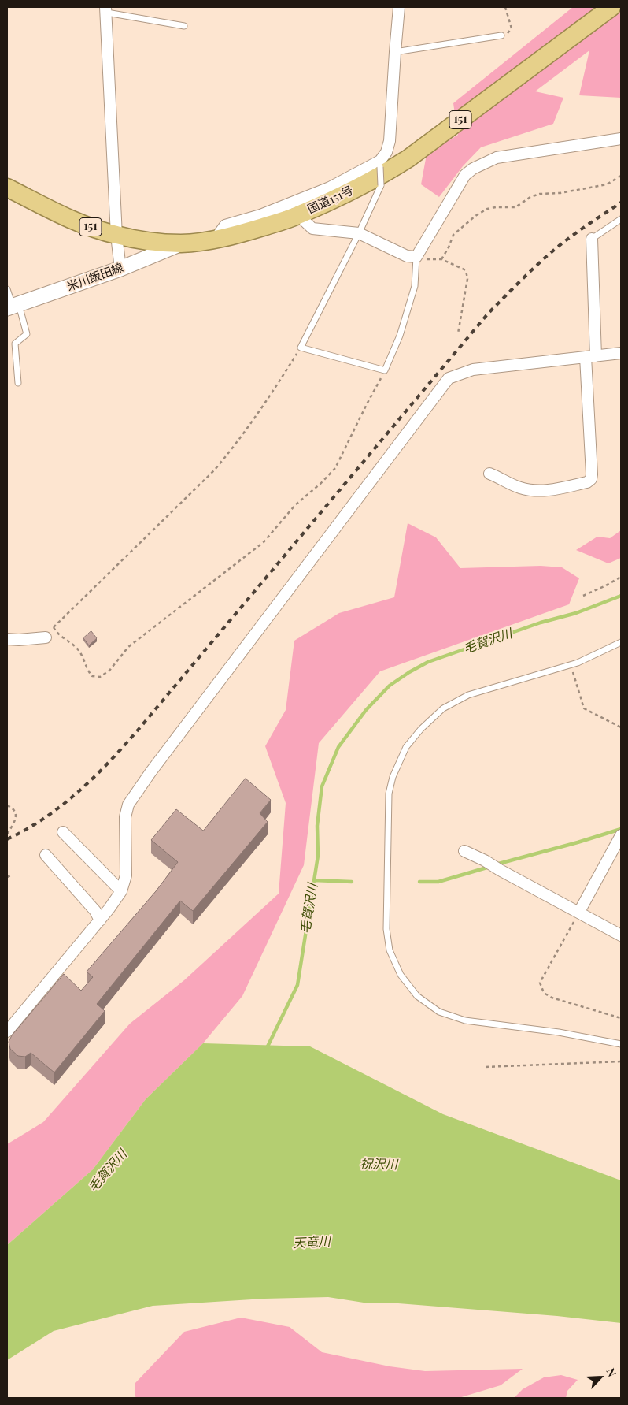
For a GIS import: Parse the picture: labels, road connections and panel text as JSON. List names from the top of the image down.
{
  "streets": {
    "highway": ["151", "国道151号"],
    "main road": ["米川飯田線"]
  },
  "crossings": [
    ["国道151号", "米川飯田線"]
  ],
  "water": ["毛賀沢川", "祝沢川", "天竜川"],
  "north": "top right"
}
